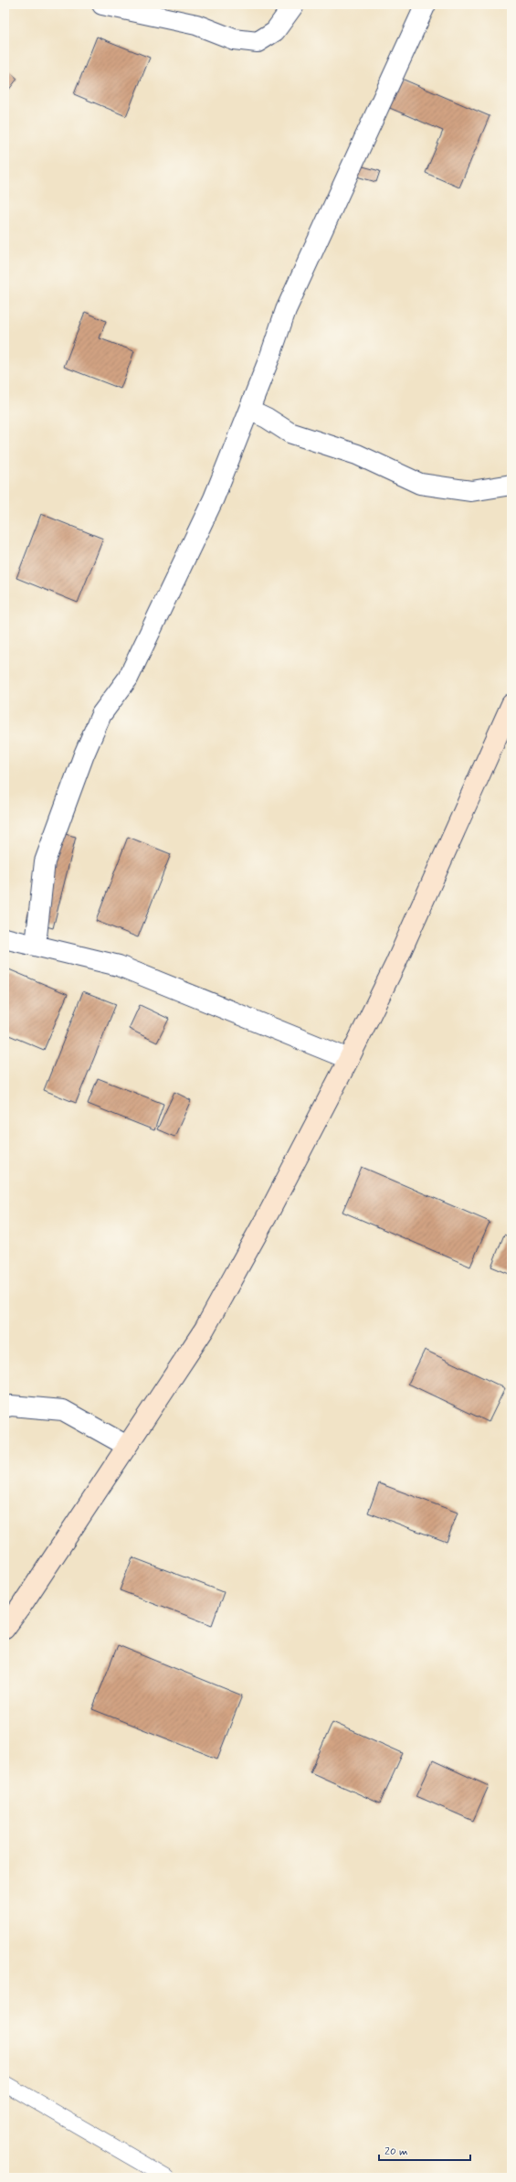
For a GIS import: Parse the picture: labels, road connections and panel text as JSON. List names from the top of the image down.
{
  "scale_bar": "20 m"
}
